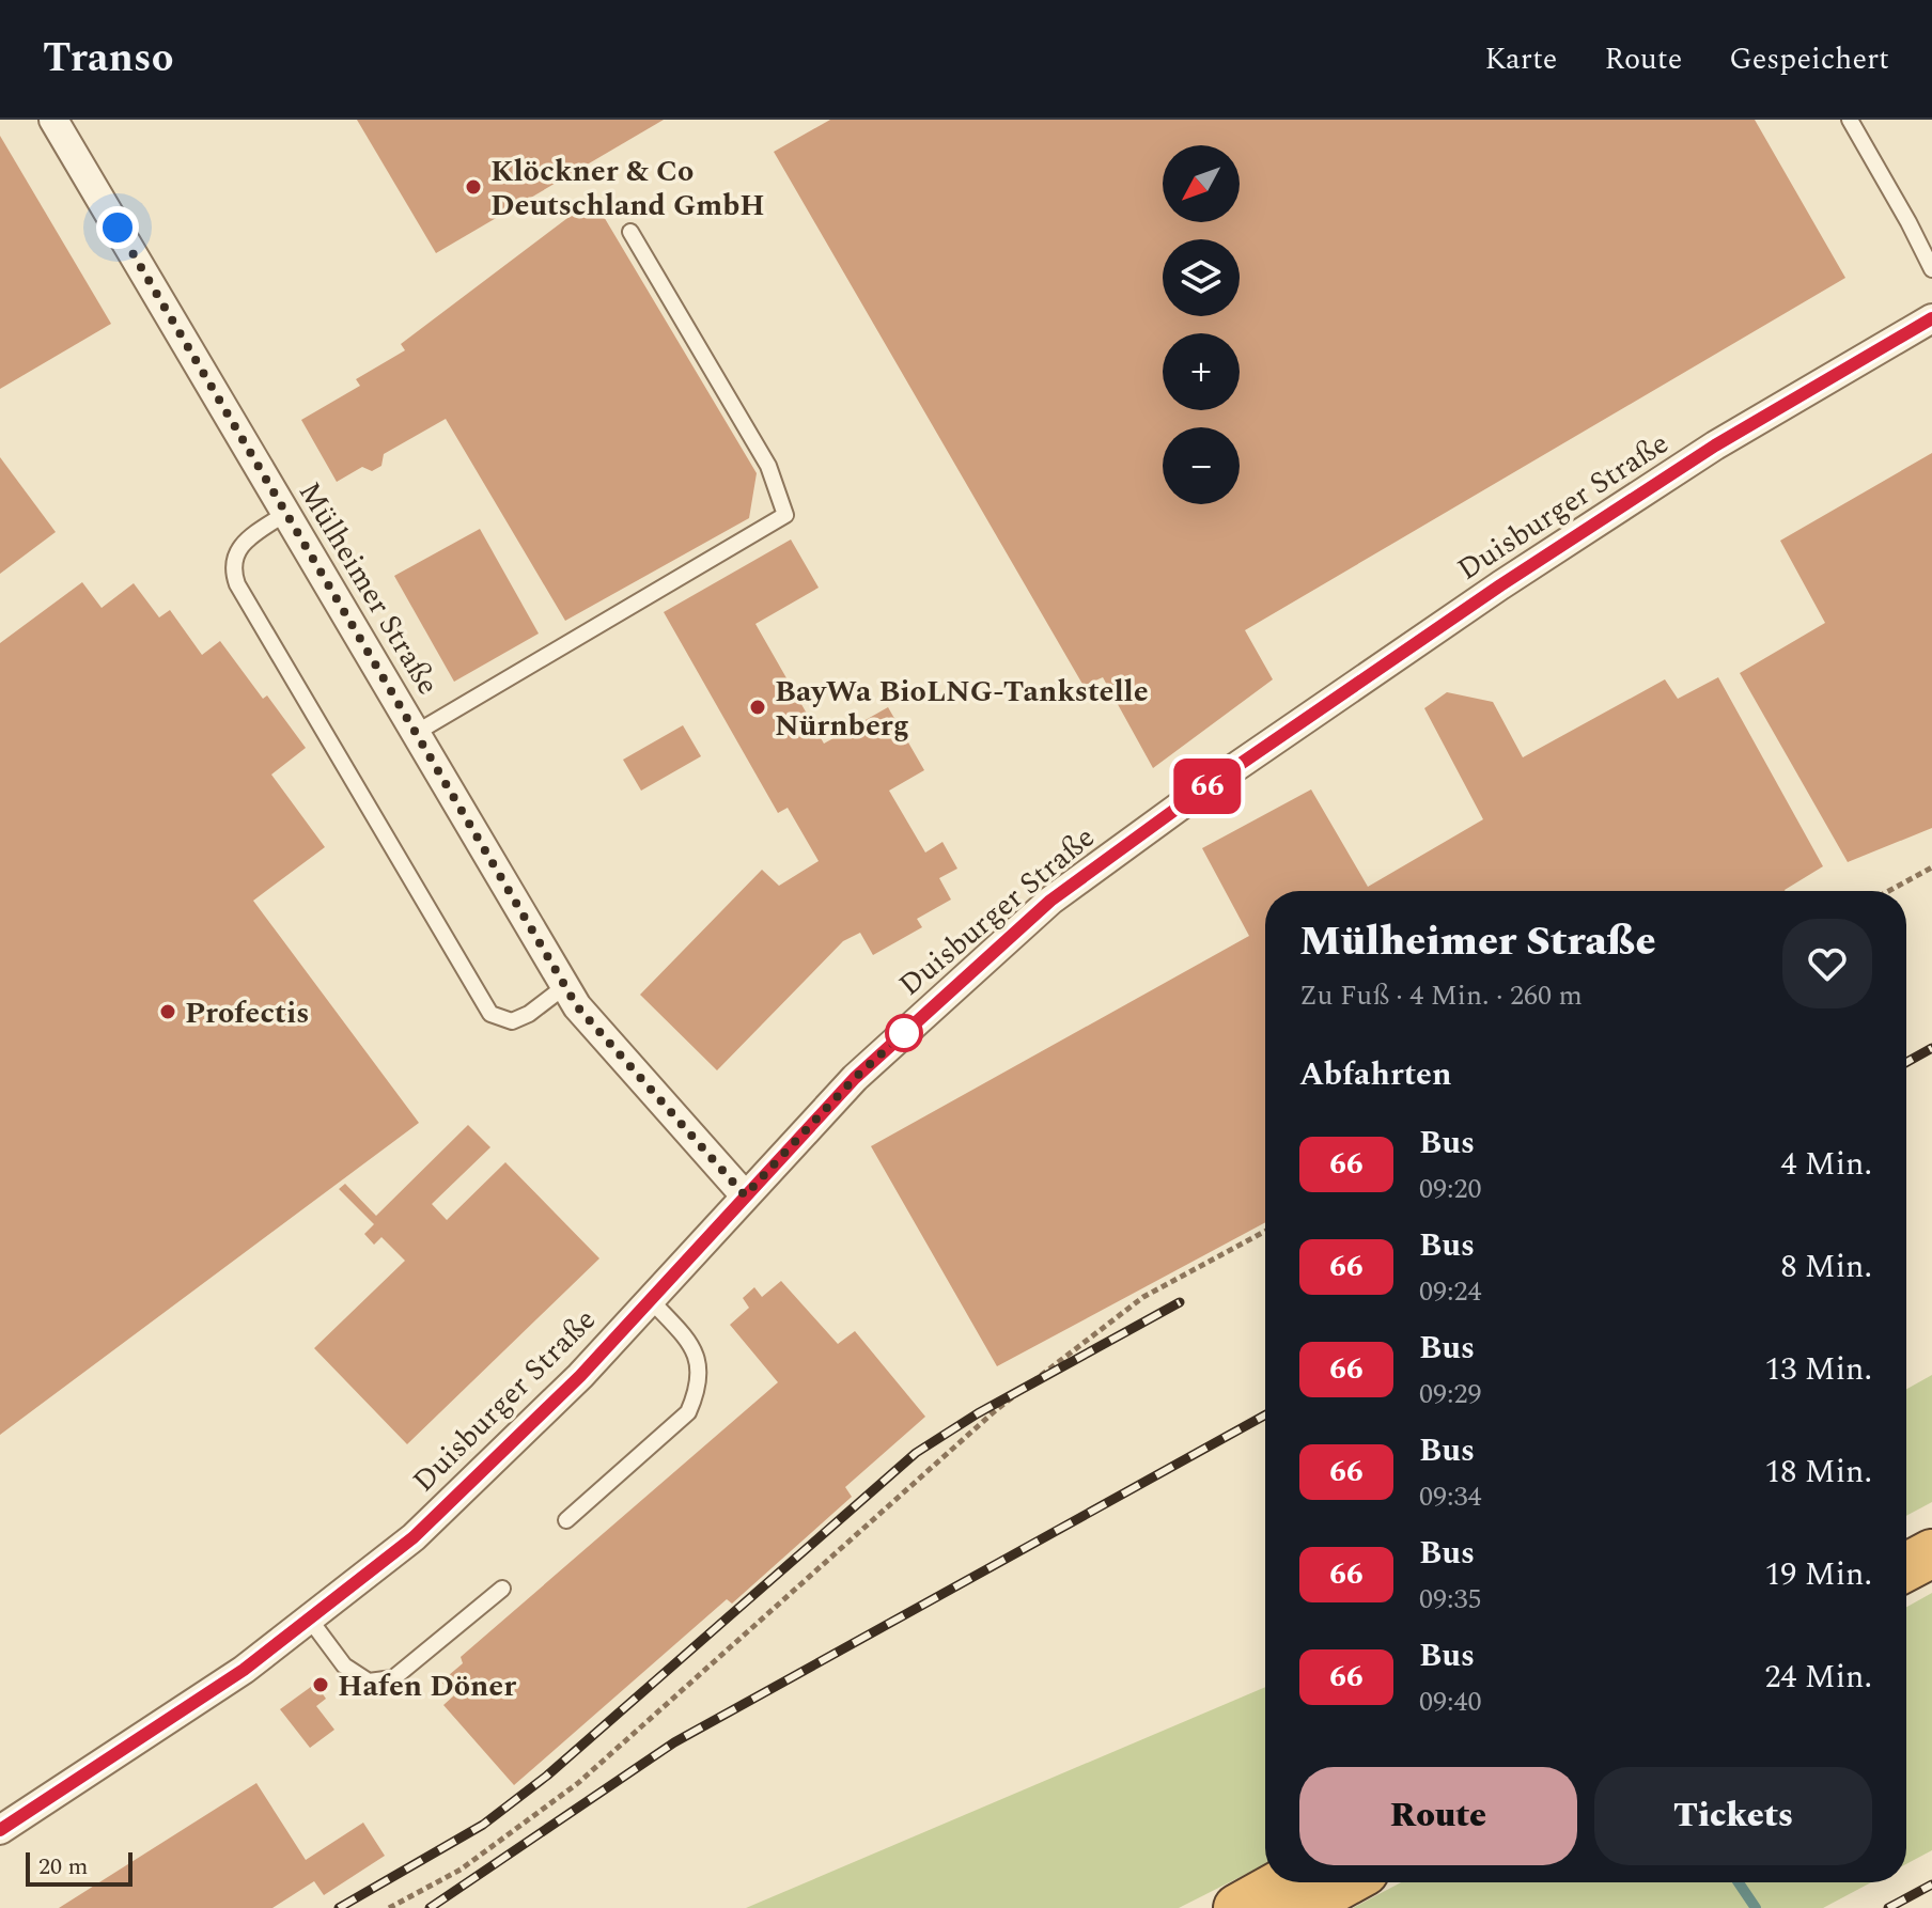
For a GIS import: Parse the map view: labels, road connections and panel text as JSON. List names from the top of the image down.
{
  "streets": {
    "street": ["Duisburger Straße", "Mülheimer Straße"]
  },
  "crossings": [
    ["Duisburger Straße", "Mülheimer Straße"]
  ],
  "places": [
    "Klöckner & Co Deutschland GmbH",
    "BayWa BioLNG-Tankstelle Nürnberg",
    "Profectis",
    "Hafen Döner"
  ],
  "lines": ["bus line 66"],
  "scale_bar": "20 m",
  "north": "bottom left",
  "page": {
    "header": "Transo",
    "nav": ["Karte", "Route", "Gespeichert"],
    "on_map": "66",
    "map_buttons": ["+", "−"],
    "heading": [
      ["Mülheimer Straße", "Zu Fuß · 4 Min. · 260 m"],
      "Abfahrten"
    ],
    "list": [
      {
        "mark": "66",
        "name": "Bus",
        "note": "09:20",
        "value": "4 Min."
      },
      {
        "mark": "66",
        "name": "Bus",
        "note": "09:24",
        "value": "8 Min."
      },
      {
        "mark": "66",
        "name": "Bus",
        "note": "09:29",
        "value": "13 Min."
      },
      {
        "mark": "66",
        "name": "Bus",
        "note": "09:34",
        "value": "18 Min."
      },
      {
        "mark": "66",
        "name": "Bus",
        "note": "09:35",
        "value": "19 Min."
      },
      {
        "mark": "66",
        "name": "Bus",
        "note": "09:40",
        "value": "24 Min."
      }
    ],
    "buttons": ["Route", "Tickets"],
    "scale": "20 m"
  }
}
